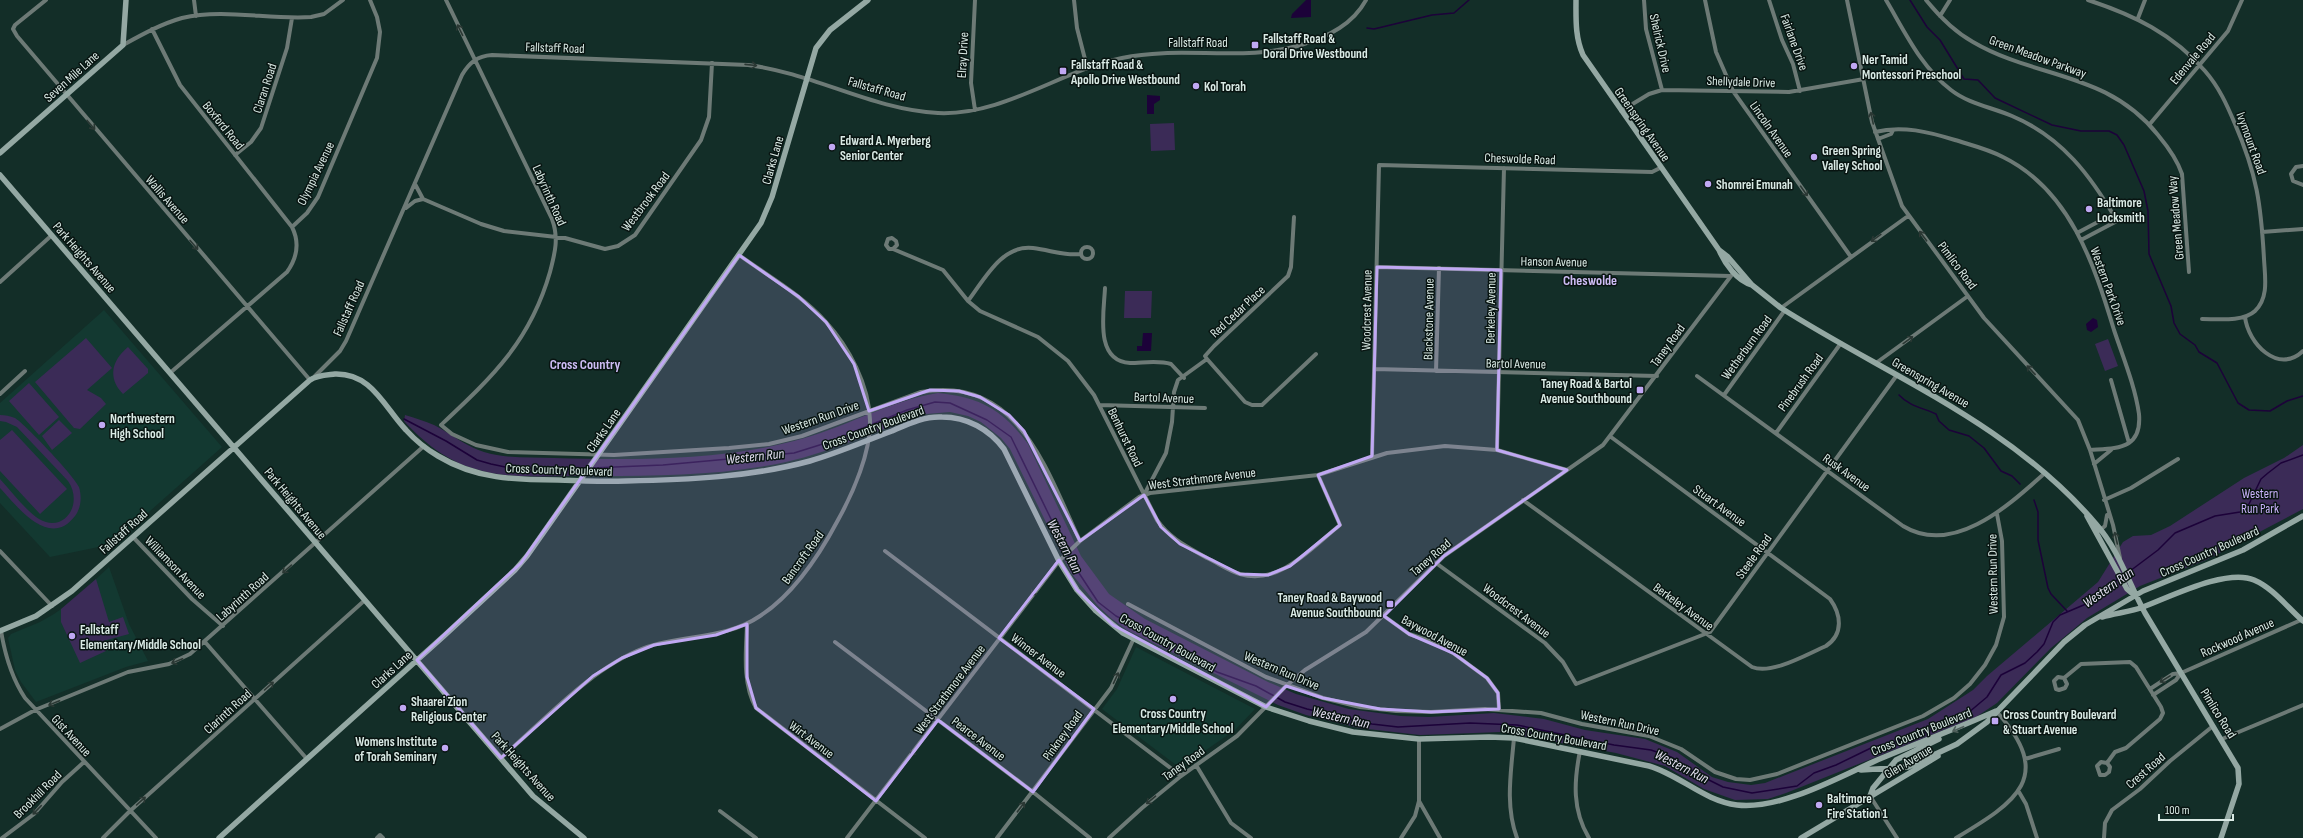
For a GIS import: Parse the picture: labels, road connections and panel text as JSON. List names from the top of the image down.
{
  "streets": {
    "main road": [
      "Fallstaff Road",
      "Seven Mile Lane",
      "Greenspring Avenue",
      "Clarks Lane",
      "Park Heights Avenue",
      "Pimlico Road",
      "Cross Country Boulevard",
      "Glen Avenue"
    ],
    "street": [
      "Fairlane Drive",
      "Shelrick Drive",
      "Elray Drive",
      "Green Meadow Parkway",
      "Edenvale Road",
      "Shellydale Drive",
      "Claran Road",
      "Boxford Road",
      "Lincoln Avenue",
      "Ivymount Road",
      "Cheswolde Road",
      "Olympia Avenue",
      "Labyrinth Road",
      "Wallis Avenue",
      "Westbrook Road",
      "Green Meadow Way",
      "Hanson Avenue",
      "Western Park Drive",
      "Berkeley Avenue",
      "Woodcrest Avenue",
      "Red Cedar Place",
      "Blackstone Avenue",
      "Taney Road",
      "Wetherburn Road",
      "Bartol Avenue",
      "Pinebrush Road",
      "Western Run Drive",
      "Benhurst Road",
      "Rusk Avenue",
      "West Strathmore Avenue",
      "Stuart Avenue",
      "Steele Road",
      "Bancroft Road",
      "Williamson Avenue",
      "Baywood Avenue",
      "Rockwood Avenue",
      "Winner Avenue",
      "Clarinth Road",
      "Gist Avenue",
      "Pinkney Road",
      "Pearce Avenue",
      "Wirt Avenue",
      "Crest Road",
      "Brookhill Road"
    ]
  },
  "crossings": [
    ["Fallstaff Road", "Elray Drive"],
    ["Fallstaff Road", "Clarks Lane"],
    ["Fallstaff Road", "Labyrinth Road"],
    ["Fallstaff Road", "Wallis Avenue"],
    ["Fallstaff Road", "Westbrook Road"],
    ["Fallstaff Road", "Park Heights Avenue"],
    ["Fallstaff Road", "Cross Country Boulevard"],
    ["Fallstaff Road", "Williamson Avenue"],
    ["Fallstaff Road", "Gist Avenue"],
    ["Fairlane Drive", "Shellydale Drive"],
    ["Shelrick Drive", "Shellydale Drive"],
    ["Green Meadow Parkway", "Edenvale Road"],
    ["Green Meadow Parkway", "Green Meadow Way"],
    ["Edenvale Road", "Ivymount Road"],
    ["Edenvale Road", "Green Meadow Way"],
    ["Seven Mile Lane", "Wallis Avenue"],
    ["Shellydale Drive", "Greenspring Avenue"],
    ["Shellydale Drive", "Lincoln Avenue"],
    ["Shellydale Drive", "Pimlico Road"],
    ["Claran Road", "Boxford Road"],
    ["Greenspring Avenue", "Cheswolde Road"],
    ["Greenspring Avenue", "Hanson Avenue"],
    ["Greenspring Avenue", "Pimlico Road"],
    ["Greenspring Avenue", "Taney Road"],
    ["Greenspring Avenue", "Wetherburn Road"],
    ["Greenspring Avenue", "Pinebrush Road"],
    ["Greenspring Avenue", "Cross Country Boulevard"],
    ["Greenspring Avenue", "Rusk Avenue"],
    ["Greenspring Avenue", "Steele Road"],
    ["Boxford Road", "Olympia Avenue"],
    ["Cheswolde Road", "Berkeley Avenue"],
    ["Cheswolde Road", "Woodcrest Avenue"],
    ["Clarks Lane", "Park Heights Avenue"],
    ["Clarks Lane", "Western Run Drive"],
    ["Clarks Lane", "Cross Country Boulevard"],
    ["Clarks Lane", "Bancroft Road"],
    ["Labyrinth Road", "Westbrook Road"],
    ["Labyrinth Road", "Park Heights Avenue"],
    ["Labyrinth Road", "Western Run Drive"],
    ["Labyrinth Road", "Cross Country Boulevard"],
    ["Labyrinth Road", "Williamson Avenue"],
    ["Labyrinth Road", "Gist Avenue"],
    ["Wallis Avenue", "Cross Country Boulevard"],
    ["Park Heights Avenue", "Bancroft Road"],
    ["Park Heights Avenue", "Clarinth Road"],
    ["Hanson Avenue", "Berkeley Avenue"],
    ["Hanson Avenue", "Woodcrest Avenue"],
    ["Hanson Avenue", "Blackstone Avenue"],
    ["Hanson Avenue", "Taney Road"],
    ["Pimlico Road", "Western Park Drive"],
    ["Pimlico Road", "Rockwood Avenue"],
    ["Pimlico Road", "Crest Road"],
    ["Berkeley Avenue", "Taney Road"],
    ["Berkeley Avenue", "Bartol Avenue"],
    ["Berkeley Avenue", "West Strathmore Avenue"],
    ["Berkeley Avenue", "Stuart Avenue"],
    ["Berkeley Avenue", "Steele Road"],
    ["Woodcrest Avenue", "Taney Road"],
    ["Woodcrest Avenue", "Bartol Avenue"],
    ["Woodcrest Avenue", "West Strathmore Avenue"],
    ["Woodcrest Avenue", "Steele Road"],
    ["Red Cedar Place", "Bartol Avenue"],
    ["Red Cedar Place", "Benhurst Road"],
    ["Red Cedar Place", "West Strathmore Avenue"],
    ["Blackstone Avenue", "Bartol Avenue"],
    ["Taney Road", "Bartol Avenue"],
    ["Taney Road", "Western Run Drive"],
    ["Taney Road", "Cross Country Boulevard"],
    ["Taney Road", "West Strathmore Avenue"],
    ["Taney Road", "Stuart Avenue"],
    ["Taney Road", "Baywood Avenue"],
    ["Taney Road", "Winner Avenue"],
    ["Wetherburn Road", "Rusk Avenue"],
    ["Bartol Avenue", "Benhurst Road"],
    ["Pinebrush Road", "Rusk Avenue"],
    ["Western Run Drive", "Rusk Avenue"],
    ["Western Run Drive", "West Strathmore Avenue"],
    ["Western Run Drive", "Bancroft Road"],
    ["Western Run Drive", "Baywood Avenue"],
    ["Cross Country Boulevard", "West Strathmore Avenue"],
    ["Cross Country Boulevard", "Bancroft Road"],
    ["Cross Country Boulevard", "Pinkney Road"],
    ["Cross Country Boulevard", "Glen Avenue"],
    ["Benhurst Road", "West Strathmore Avenue"],
    ["Rusk Avenue", "Steele Road"],
    ["West Strathmore Avenue", "Winner Avenue"],
    ["West Strathmore Avenue", "Pearce Avenue"],
    ["West Strathmore Avenue", "Wirt Avenue"],
    ["Stuart Avenue", "Steele Road"],
    ["Bancroft Road", "Wirt Avenue"],
    ["Winner Avenue", "Pinkney Road"],
    ["Clarinth Road", "Gist Avenue"],
    ["Gist Avenue", "Brookhill Road"],
    ["Pinkney Road", "Pearce Avenue"]
  ],
  "one_way": [
    "Lincoln Avenue",
    "Wallis Avenue",
    "Pimlico Road",
    "Clarinth Road",
    "Pinkney Road",
    "Brookhill Road"
  ],
  "districts": ["Cheswolde", "Cross Country"],
  "water": ["Western Run"],
  "parks": ["Western Run Park"],
  "places": {
    "transit": [
      "Fallstaff Road & Doral Drive Westbound",
      "Fallstaff Road & Apollo Drive Westbound",
      "Taney Road & Bartol Avenue Southbound",
      "Taney Road & Baywood Avenue Southbound",
      "Cross Country Boulevard & Stuart Avenue"
    ],
    "other": [
      "Ner Tamid Montessori Preschool",
      "Kol Torah",
      "Edward A. Myerberg Senior Center",
      "Green Spring Valley School",
      "Shomrei Emunah",
      "Baltimore Locksmith",
      "Northwestern High School",
      "Fallstaff Elementary/Middle School",
      "Cross Country Elementary/Middle School",
      "Shaarei Zion Religious Center",
      "Womens Institute of Torah Seminary",
      "Baltimore Fire Station 1"
    ]
  },
  "scale_bar": "100 m"
}
